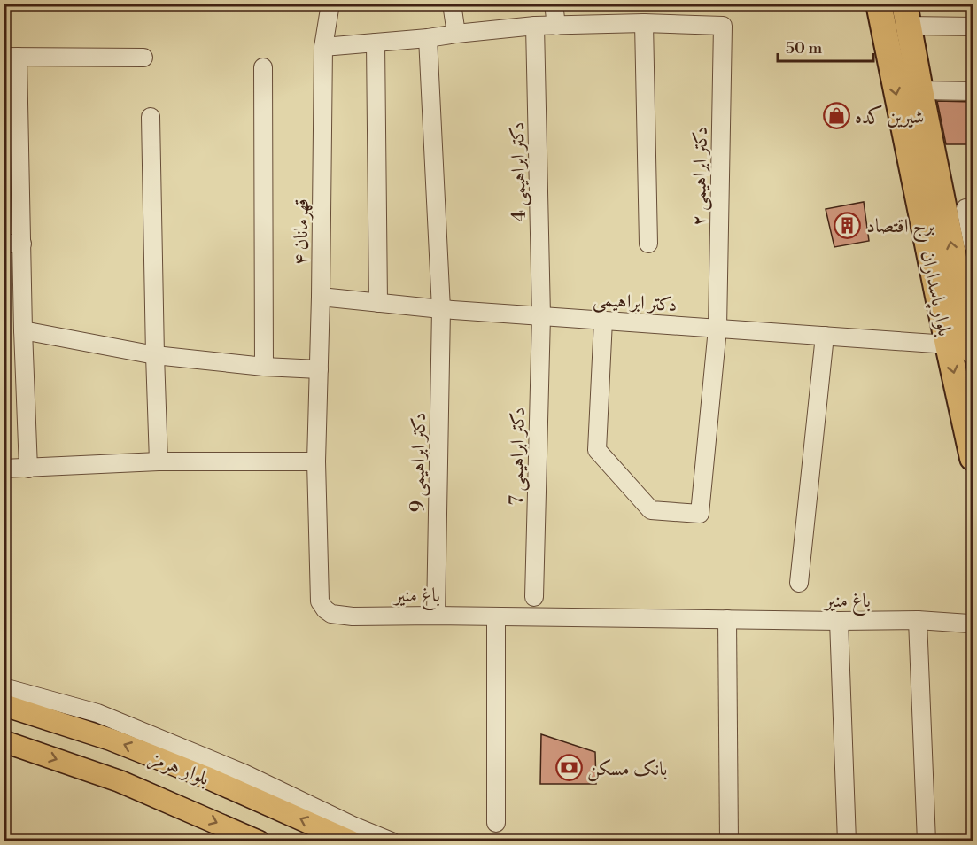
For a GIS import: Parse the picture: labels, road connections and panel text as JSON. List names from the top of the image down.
{
  "streets": {
    "highway": ["بلوار پاسداران"],
    "main road": ["بلوار هرمز"],
    "street": [
      "دکتر ابراهیمی 4",
      "دکتر ابراهیمی ۲",
      "قهرمانان ۴",
      "دکتر ابراهیمی",
      "دکتر ابراهیمی 7",
      "دکتر ابراهیمی 9",
      "باغ منیر"
    ]
  },
  "crossings": [
    ["دکتر ابراهیمی 4", "دکتر ابراهیمی"],
    ["دکتر ابراهیمی 4", "دکتر ابراهیمی 7"],
    ["دکتر ابراهیمی ۲", "دکتر ابراهیمی"],
    ["قهرمانان ۴", "دکتر ابراهیمی"],
    ["قهرمانان ۴", "باغ منیر"],
    ["بلوار پاسداران", "دکتر ابراهیمی"],
    ["دکتر ابراهیمی", "دکتر ابراهیمی 7"],
    ["دکتر ابراهیمی", "دکتر ابراهیمی 9"],
    ["دکتر ابراهیمی 9", "باغ منیر"]
  ],
  "places": {
    "shop": ["شیرین کده"],
    "building": ["برج اقتصاد"],
    "bank": ["بانک مسکن"]
  },
  "scale_bar": "50 m"
}
